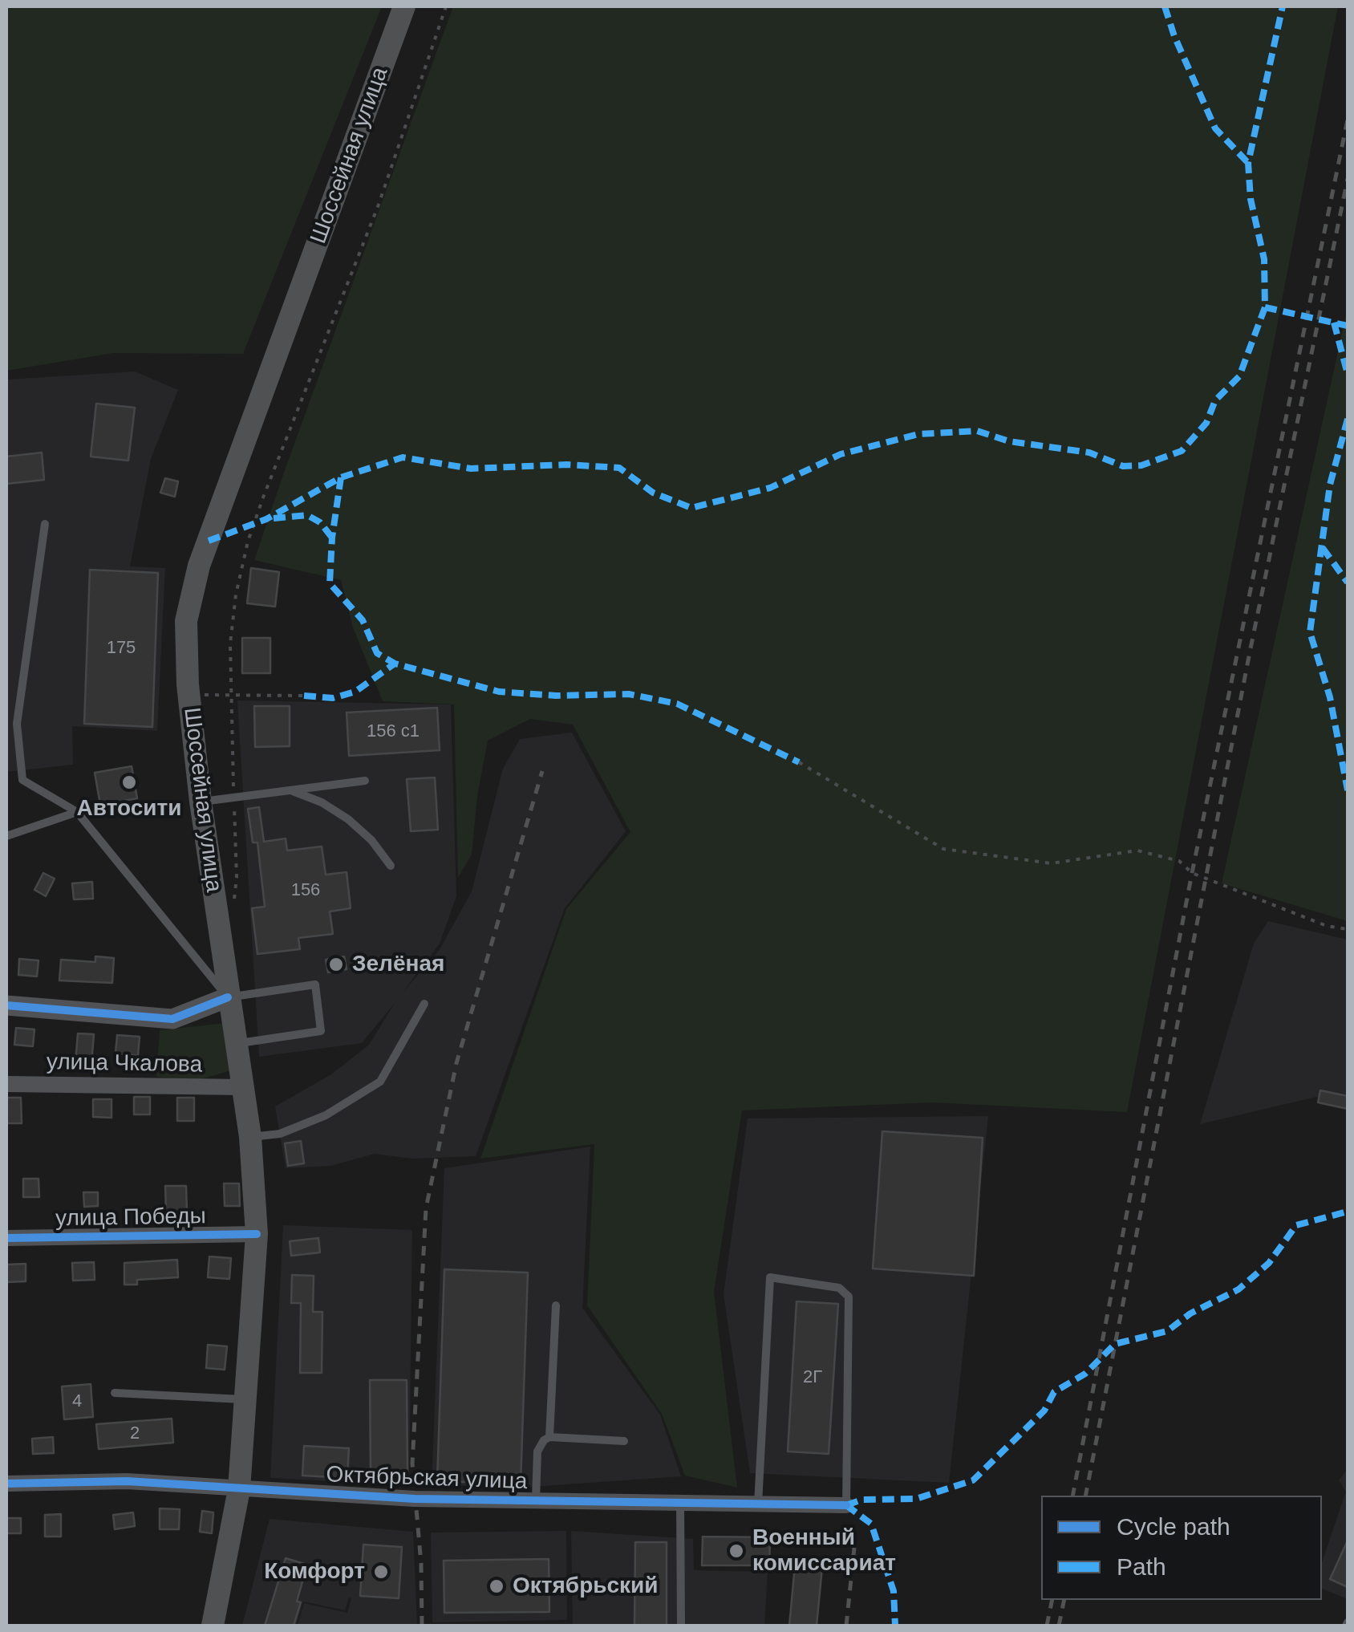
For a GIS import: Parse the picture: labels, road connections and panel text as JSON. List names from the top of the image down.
{
  "streets": {
    "main road": ["Шоссейная улица"],
    "street": ["улица Чкалова", "улица Победы", "Октябрьская улица"]
  },
  "crossings": [
    ["Шоссейная улица", "улица Чкалова"],
    ["Шоссейная улица", "улица Победы"],
    ["Шоссейная улица", "Октябрьская улица"]
  ],
  "places": [
    "Автосити",
    "Зелёная",
    "Военный комиссариат",
    "Комфорт",
    "Октябрьский"
  ],
  "house_numbers": [
    "175",
    "156 с1",
    "156",
    "2Г",
    "4",
    "2"
  ],
  "legend": ["Cycle path", "Path"]
}
